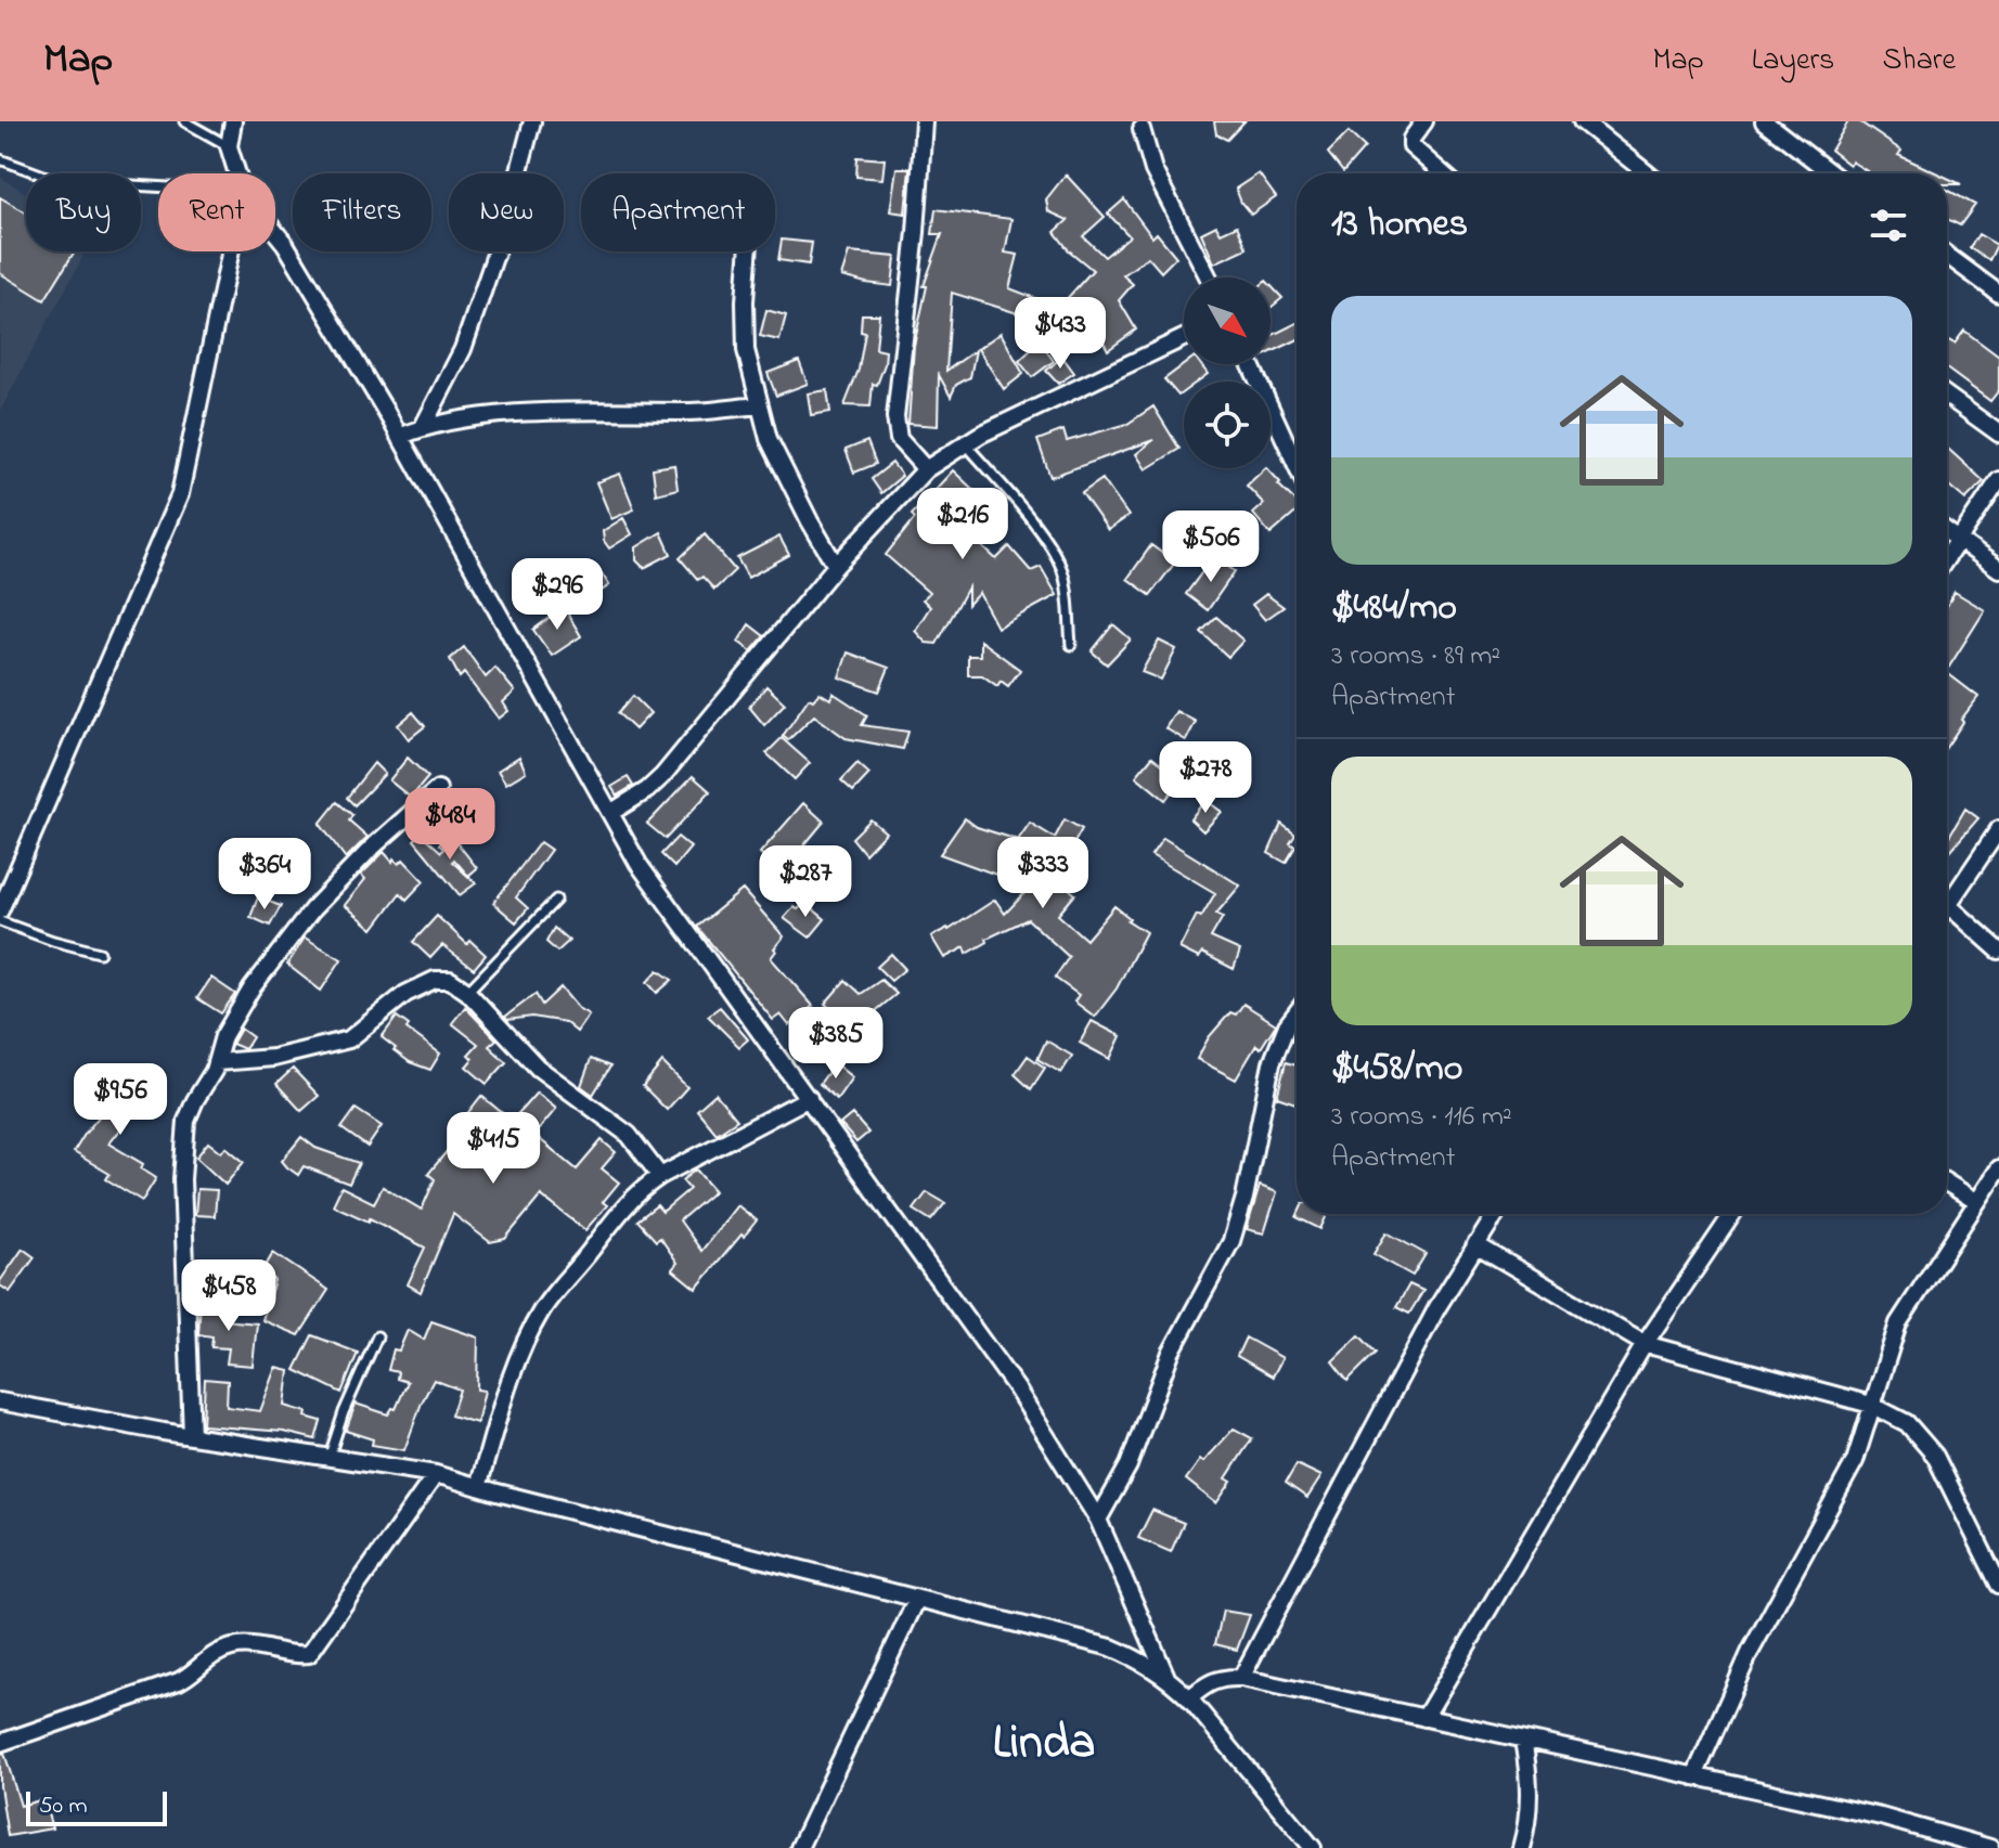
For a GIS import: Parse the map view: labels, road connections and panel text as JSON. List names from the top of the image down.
{
  "districts": ["Linda"],
  "scale_bar": "50 m",
  "north": "bottom right",
  "page": {
    "header": "Map",
    "nav": ["Map", "Layers", "Share"],
    "chip": [
      "Buy",
      "Rent",
      "Filters",
      "New",
      "Apartment"
    ],
    "heading": "13 homes",
    "list": [
      {
        "name": "$484/mo",
        "note": "3 rooms · 89 m² · Apartment"
      },
      {
        "name": "$458/mo",
        "note": "3 rooms · 116 m² · Apartment"
      }
    ],
    "price": [
      "$433",
      "$216",
      "$506",
      "$296",
      "$278",
      "$484",
      "$333",
      "$364",
      "$287",
      "$385",
      "$956",
      "$415",
      "$458"
    ],
    "scale": "50 m"
  }
}
